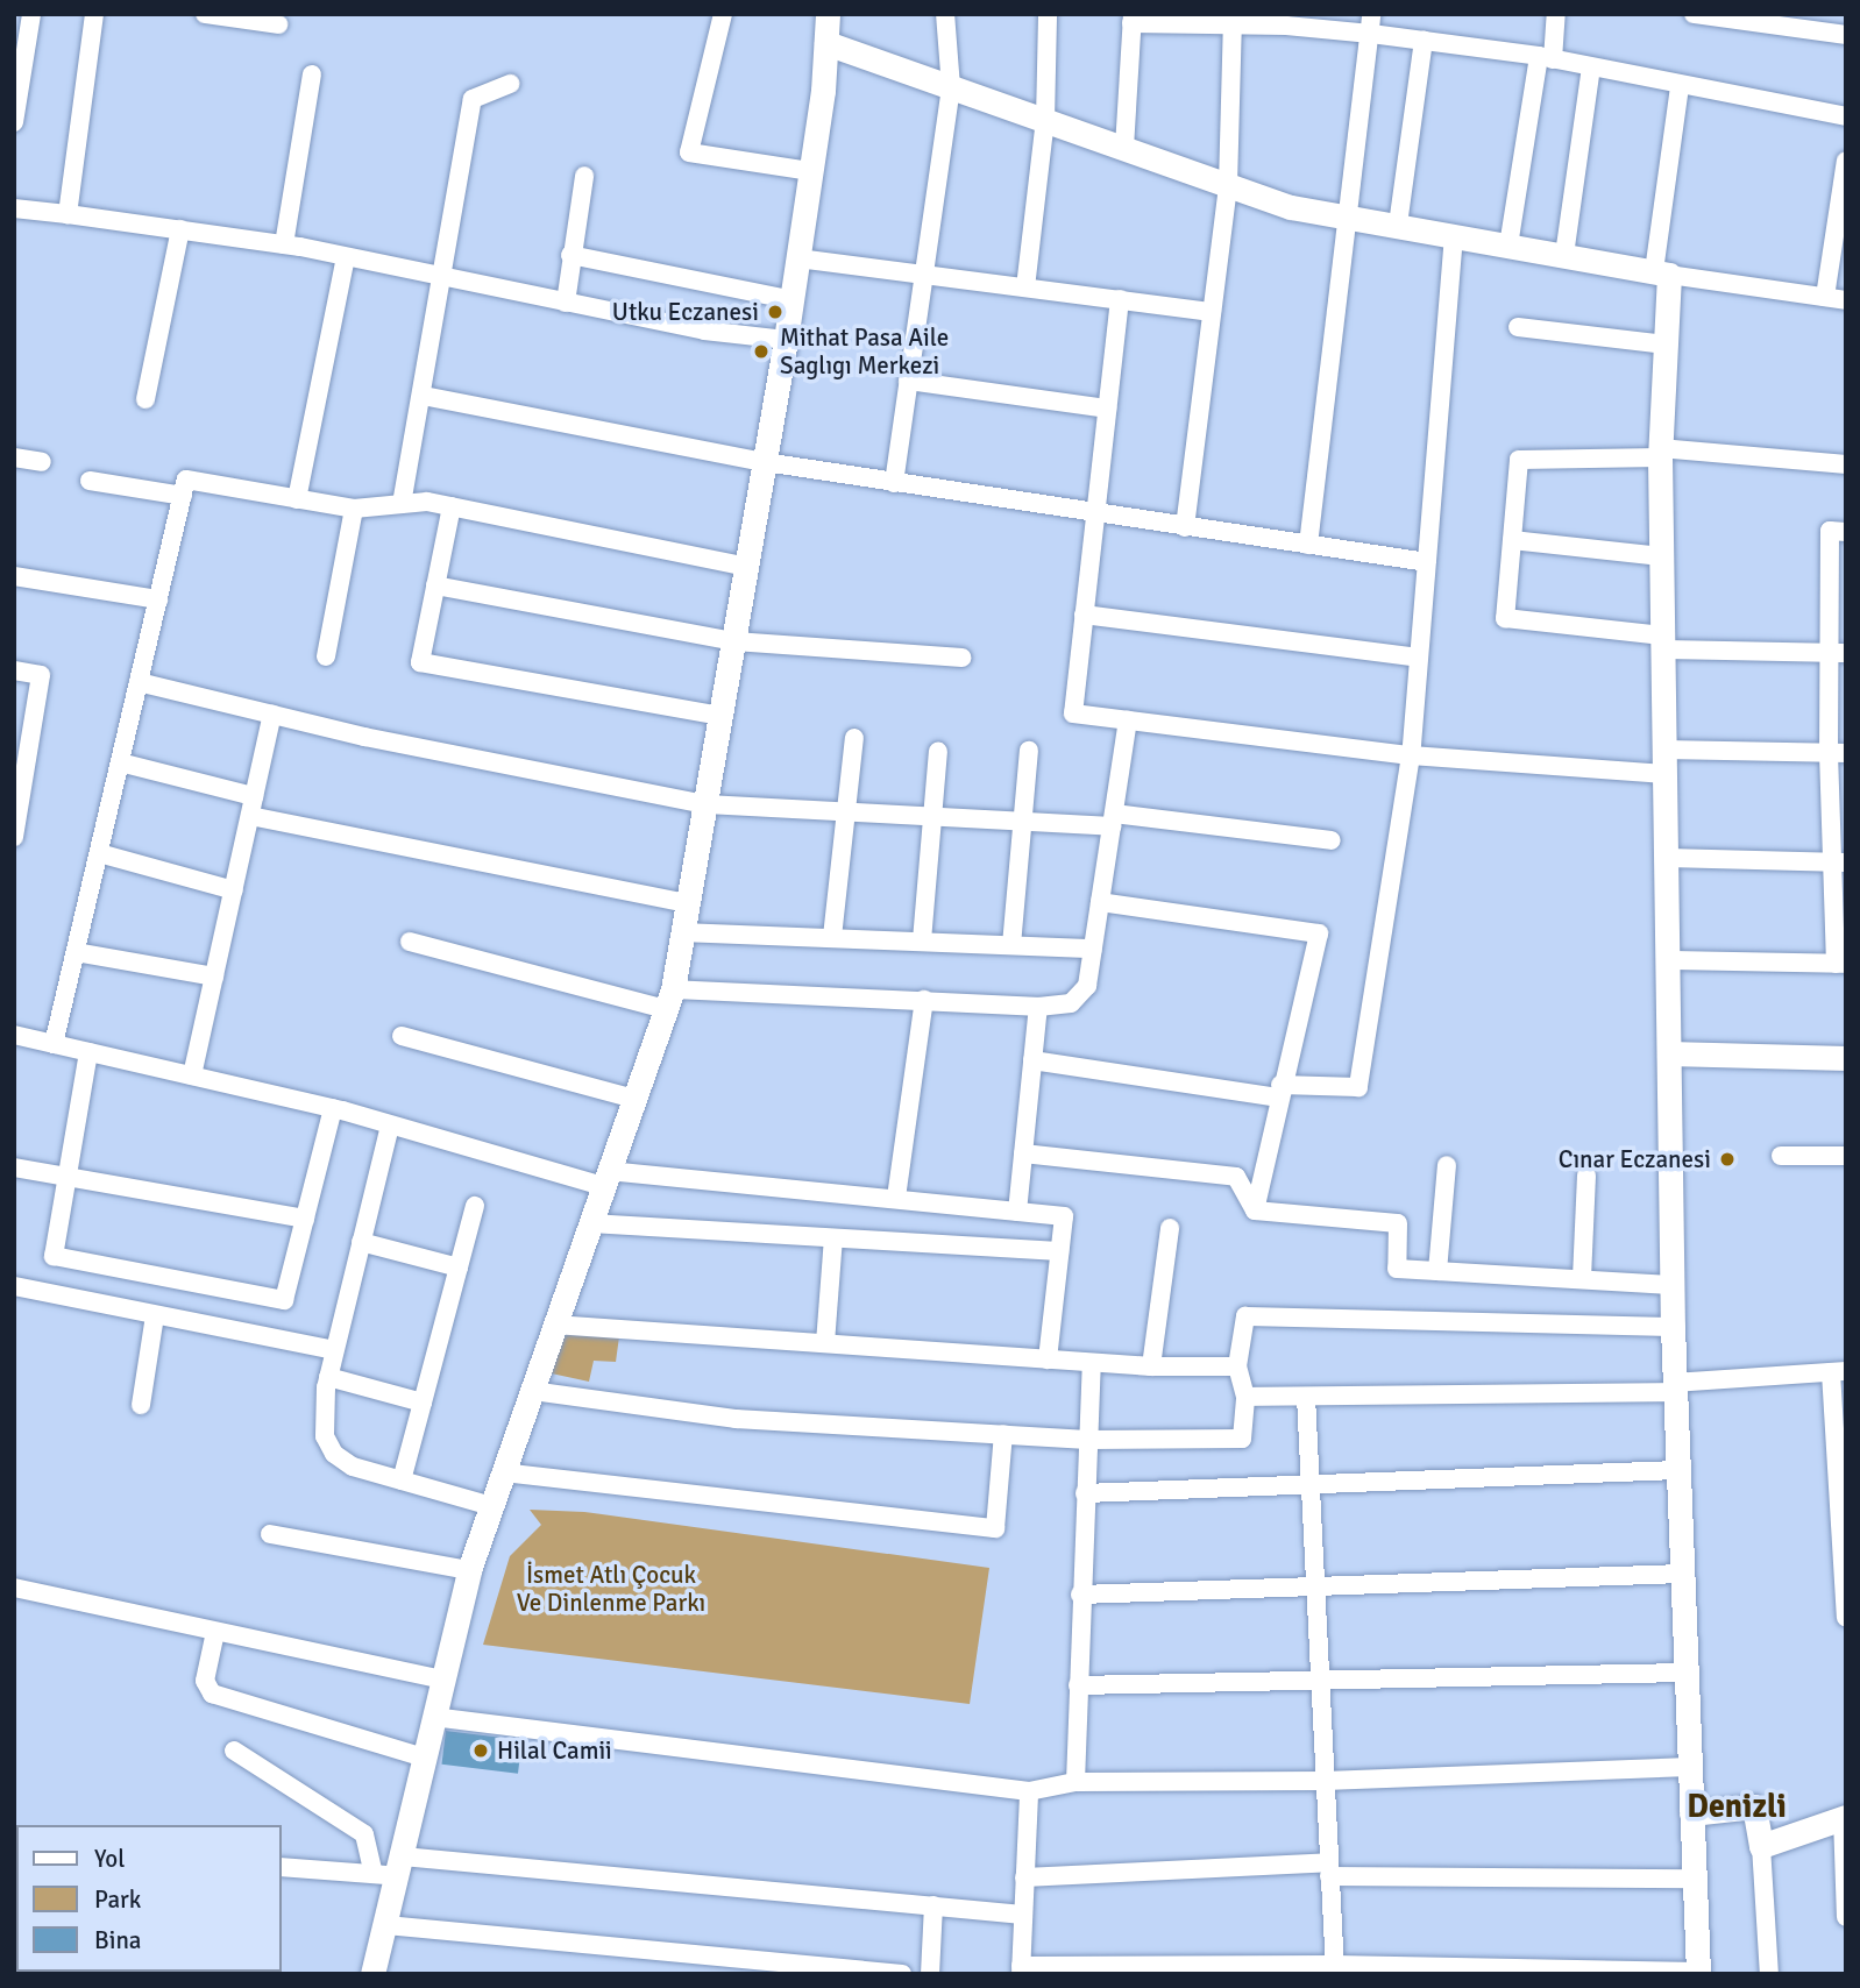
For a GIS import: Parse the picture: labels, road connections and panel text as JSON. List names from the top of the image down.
{
  "districts": ["Denizli"],
  "parks": ["İsmet Atlı Çocuk Ve Dinlenme Parkı"],
  "places": [
    "Utku Eczanesi",
    "Mithat Pasa Aile Saglıgı Merkezi",
    "Cınar Eczanesi",
    "Hilal Camii"
  ],
  "legend": ["Yol", "Park", "Bina"]
}
